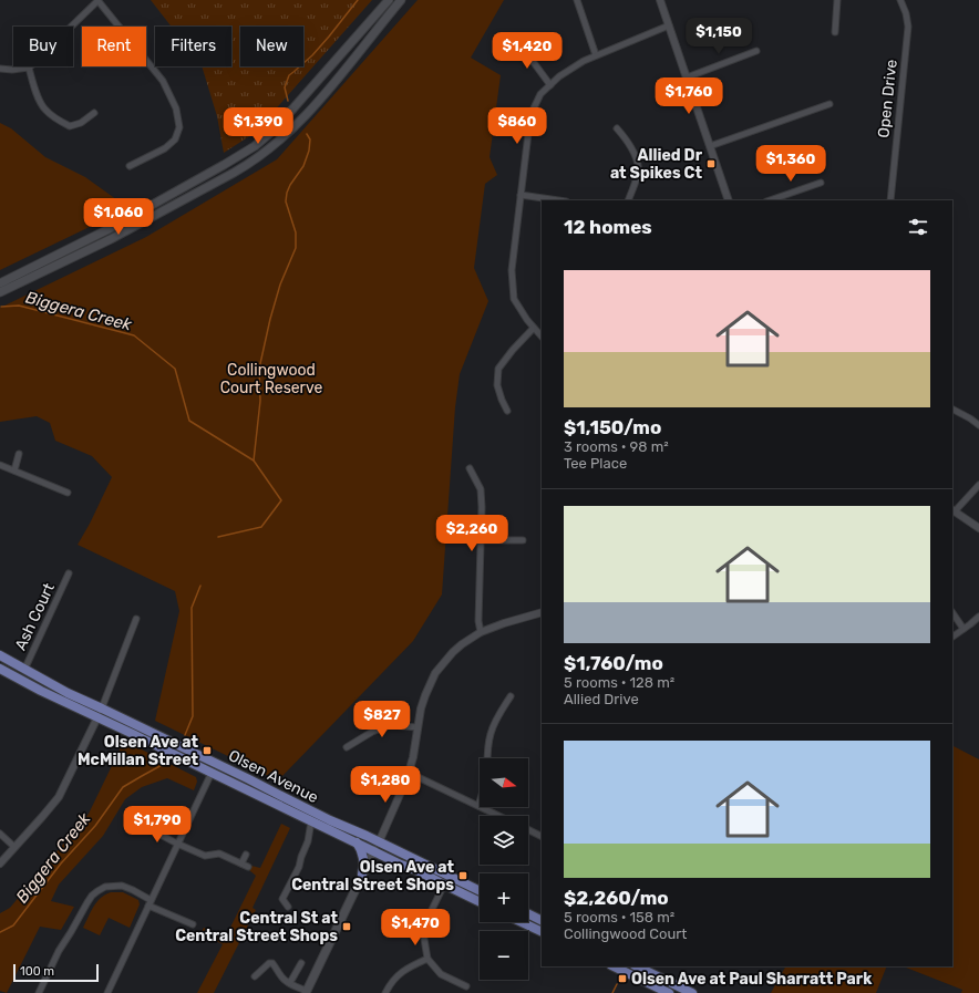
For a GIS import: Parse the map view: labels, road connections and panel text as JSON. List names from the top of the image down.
{
  "streets": {
    "main road": ["Olsen Avenue"],
    "street": ["Open Drive", "Ash Court"]
  },
  "crossings": [
    ["Ash Court", "Olsen Avenue"]
  ],
  "water": ["Biggera Creek"],
  "parks": ["Collingwood Court Reserve"],
  "places": {
    "transit": [
      "Allied Dr at Spikes Ct",
      "Olsen Ave at McMillan Street",
      "Olsen Ave at Central Street Shops",
      "Central St at Central Street Shops",
      "Olsen Ave at Paul Sharratt Park"
    ]
  },
  "scale_bar": "100 m",
  "north": "right",
  "page": {
    "price": [
      "$1,150",
      "$1,420",
      "$1,760",
      "$1,390",
      "$860",
      "$1,360",
      "$1,060",
      "$2,260",
      "$827",
      "$1,280",
      "$1,790",
      "$1,470"
    ],
    "chip": [
      "Buy",
      "Rent",
      "Filters",
      "New"
    ],
    "heading": "12 homes",
    "list": [
      {
        "name": "$1,150/mo",
        "note": "3 rooms · 98 m² · Tee Place"
      },
      {
        "name": "$1,760/mo",
        "note": "5 rooms · 128 m² · Allied Drive"
      },
      {
        "name": "$2,260/mo",
        "note": "5 rooms · 158 m² · Collingwood Court"
      }
    ],
    "map_buttons": ["+", "−"],
    "scale": "100 m"
  }
}
